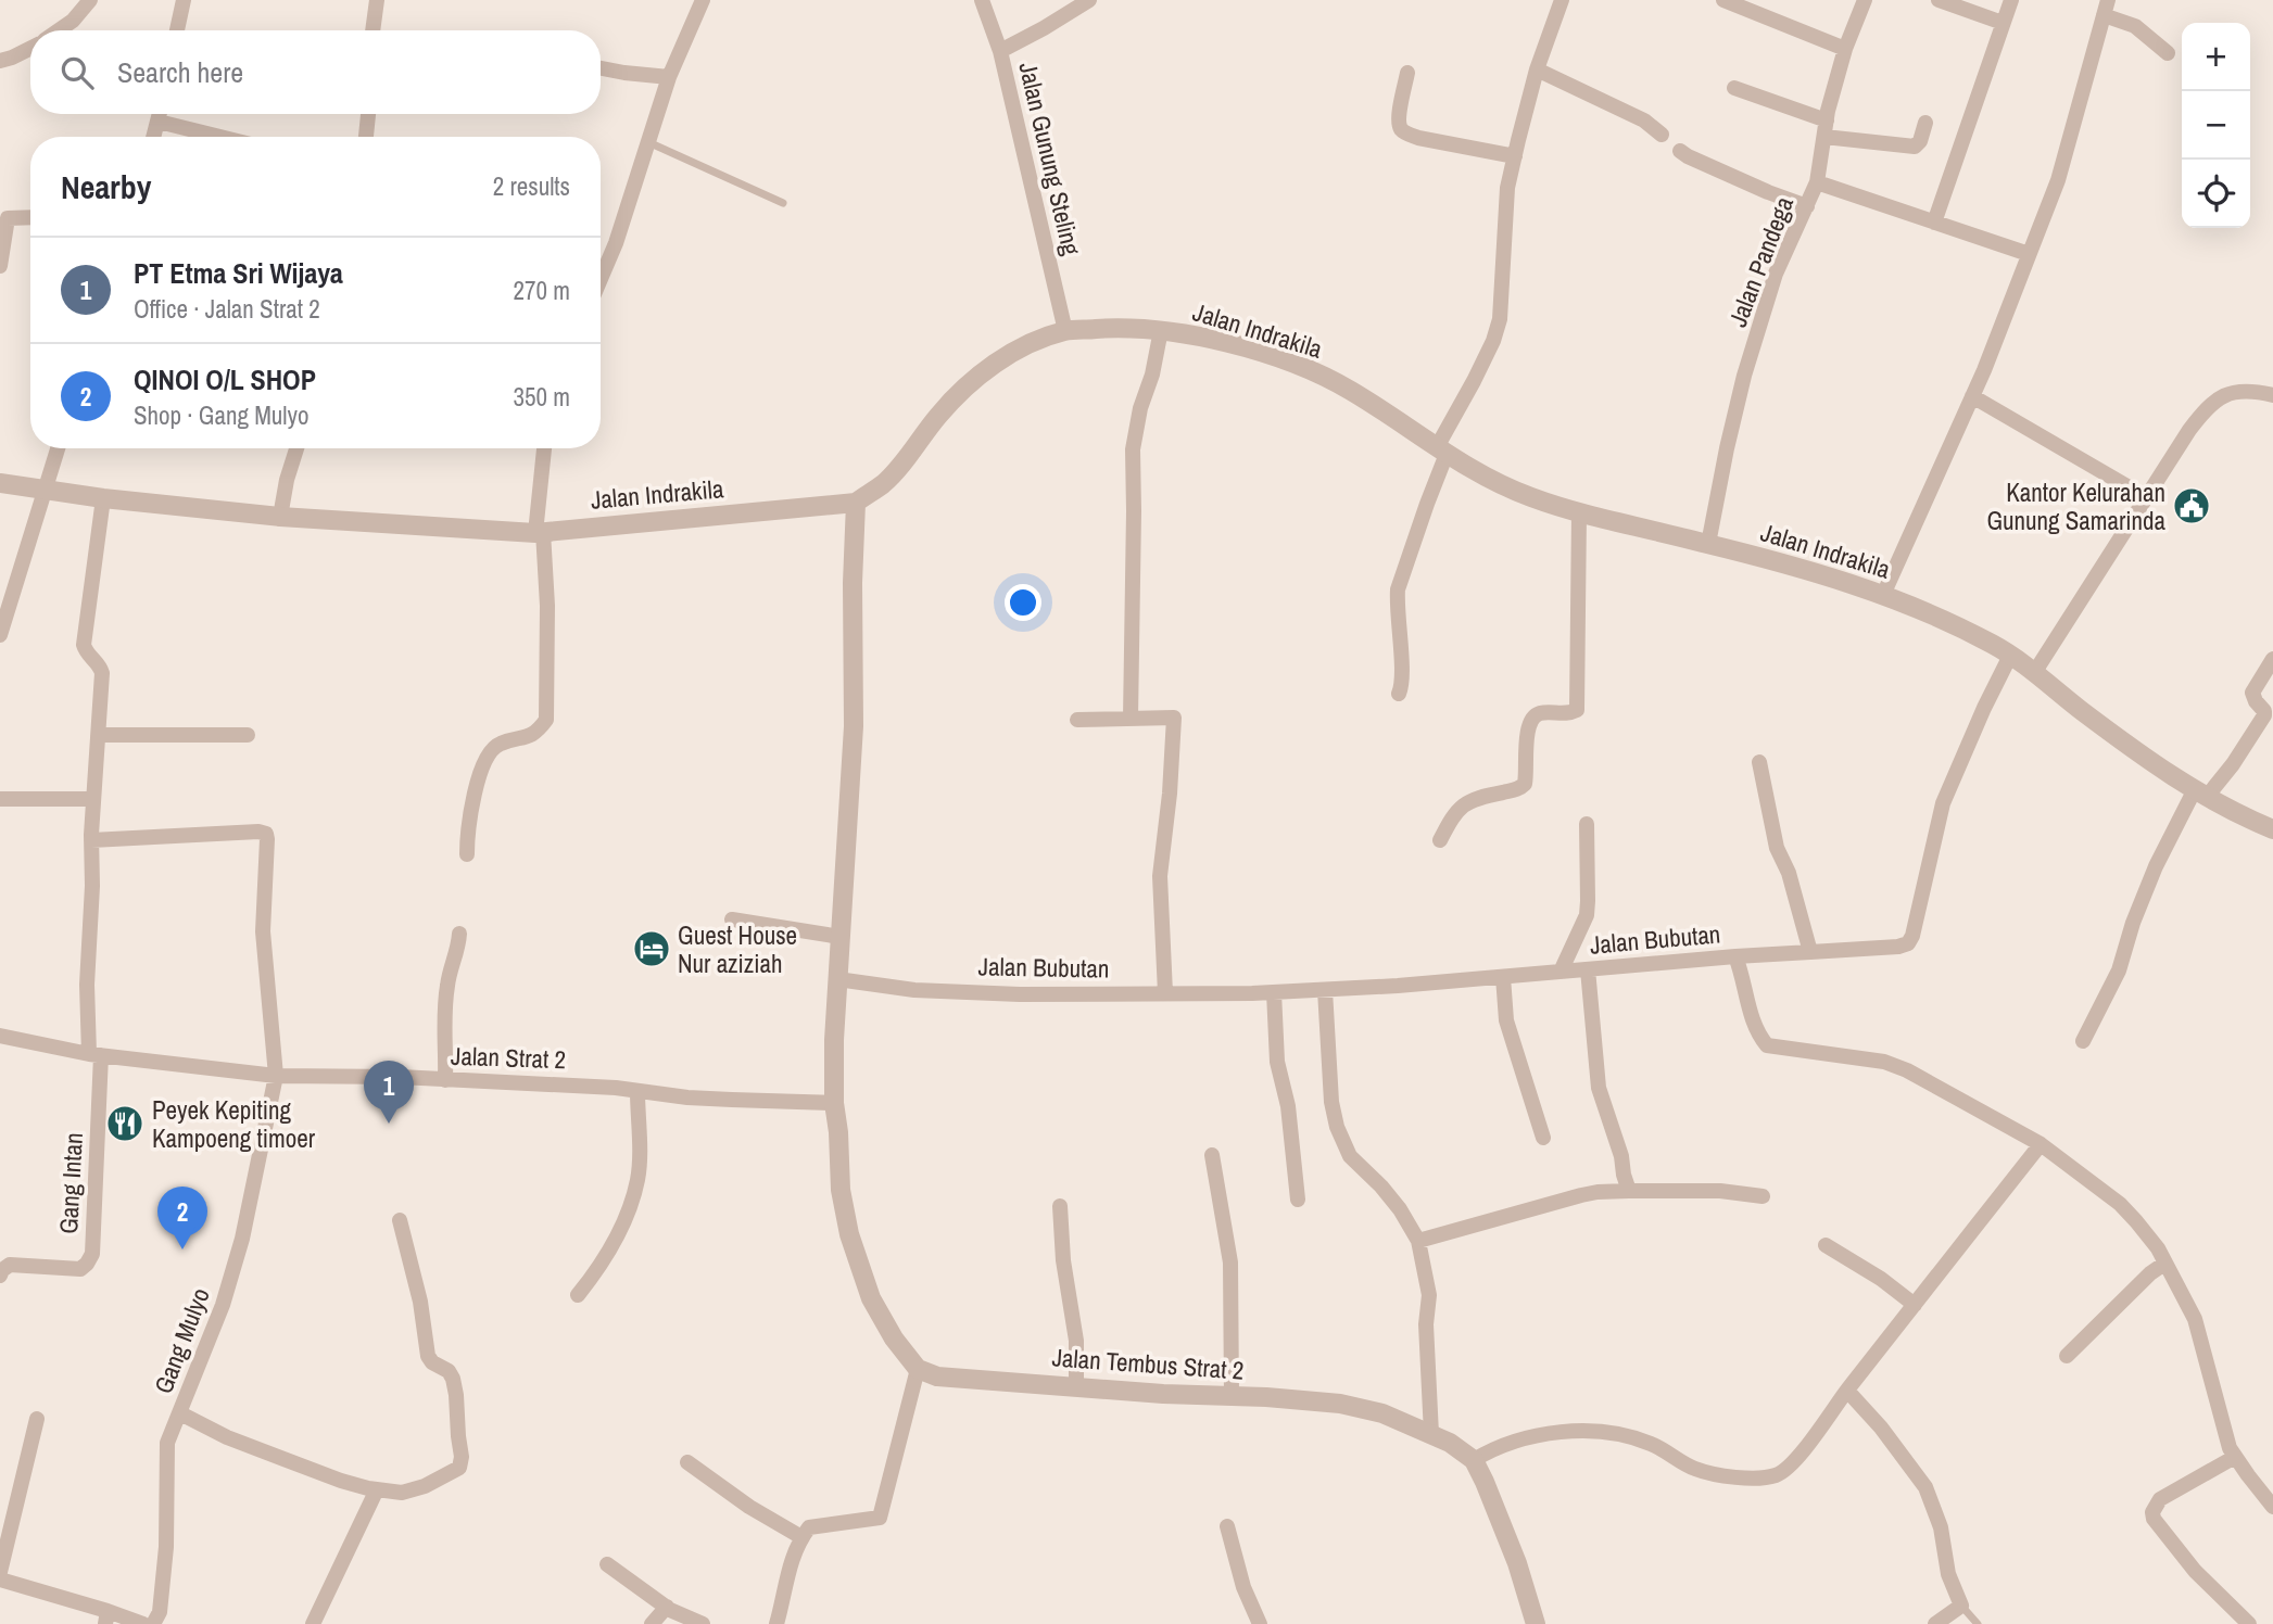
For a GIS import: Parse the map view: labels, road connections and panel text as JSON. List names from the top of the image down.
{
  "streets": {
    "street": [
      "Jalan Gunung Steling",
      "Jalan Pandega",
      "Jalan Indrakila",
      "Jalan Bubutan",
      "Jalan Strat 2",
      "Gang Intan",
      "Gang Mulyo",
      "Jalan Tembus Strat 2"
    ]
  },
  "crossings": [
    ["Jalan Gunung Steling", "Jalan Indrakila"],
    ["Jalan Pandega", "Jalan Indrakila"],
    ["Jalan Strat 2", "Gang Intan"],
    ["Jalan Strat 2", "Gang Mulyo"]
  ],
  "places": {
    "public building": ["Kantor Kelurahan Gunung Samarinda"],
    "hotel": ["Guest House Nur aziziah"],
    "restaurant": ["Peyek Kepiting Kampoeng timoer"]
  },
  "page": {
    "map_buttons": ["+", "−"],
    "search": "Search here",
    "heading": ["Nearby", "2 results"],
    "list": [
      {
        "mark": "1",
        "name": "PT Etma Sri Wijaya",
        "note": "Office · Jalan Strat 2",
        "value": "270 m"
      },
      {
        "mark": "2",
        "name": "QINOI O/L SHOP",
        "note": "Shop · Gang Mulyo",
        "value": "350 m"
      }
    ],
    "pins": ["1", "2"]
  }
}
